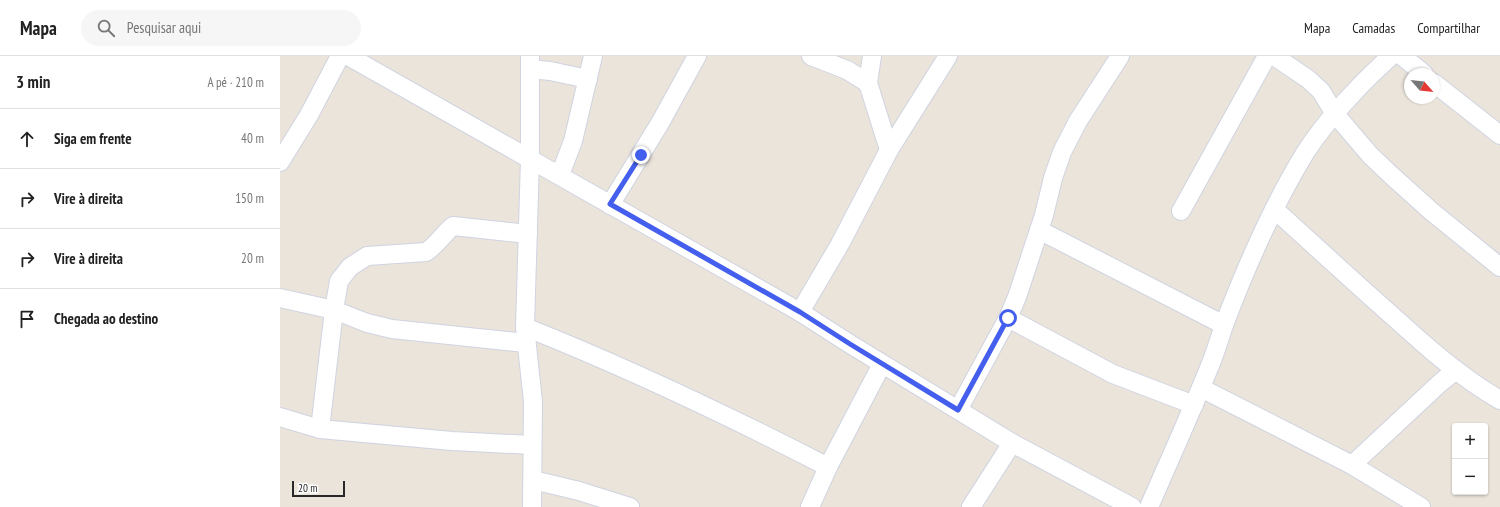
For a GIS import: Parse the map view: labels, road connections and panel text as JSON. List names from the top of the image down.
{
  "scale_bar": "20 m",
  "north": "bottom right",
  "page": {
    "header": "Mapa",
    "search": "Pesquisar aqui",
    "nav": ["Mapa", "Camadas", "Compartilhar"],
    "heading": ["3 min", "A pé · 210 m"],
    "list": [
      ["Siga em frente", "40 m"],
      ["Vire à direita", "150 m"],
      ["Vire à direita", "20 m"],
      "Chegada ao destino"
    ],
    "map_buttons": ["+", "−"],
    "scale": "20 m"
  }
}
